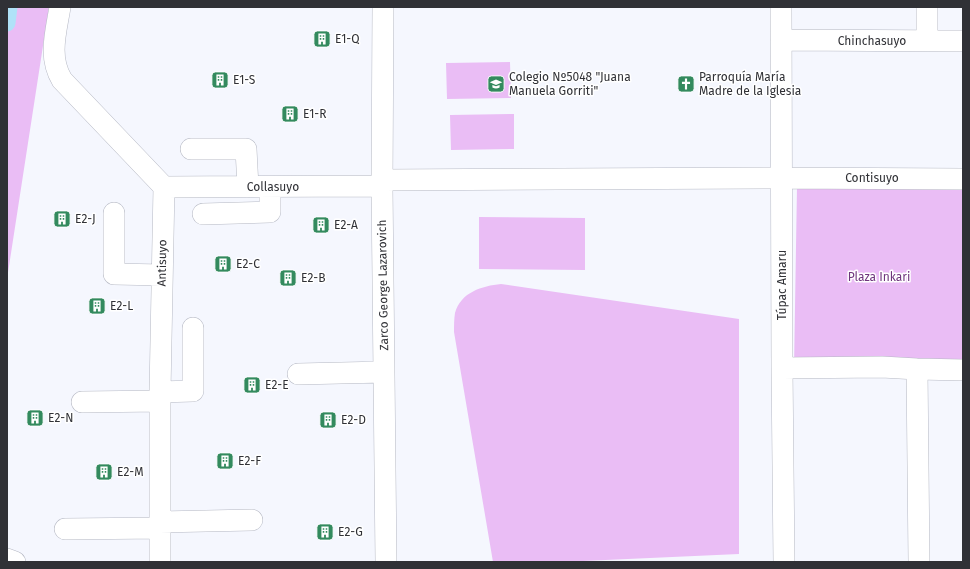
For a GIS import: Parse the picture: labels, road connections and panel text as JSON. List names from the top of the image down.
{
  "streets": {
    "street": [
      "Chinchasuyo",
      "Contisuyo",
      "Collasuyo",
      "Antisuyo",
      "Zarco George Lazarovich",
      "Túpac Amaru"
    ]
  },
  "crossings": [
    ["Chinchasuyo", "Túpac Amaru"],
    ["Contisuyo", "Collasuyo"],
    ["Contisuyo", "Zarco George Lazarovich"],
    ["Contisuyo", "Túpac Amaru"],
    ["Collasuyo", "Antisuyo"],
    ["Collasuyo", "Zarco George Lazarovich"]
  ],
  "parks": ["Plaza Inkari"],
  "places": {
    "building": [
      "E1-Q",
      "E1-S",
      "E1-R",
      "E2-J",
      "E2-A",
      "E2-C",
      "E2-B",
      "E2-L",
      "E2-E",
      "E2-N",
      "E2-D",
      "E2-F",
      "E2-M",
      "E2-G"
    ],
    "school or university": ["Colegio Nº5048 \"Juana Manuela Gorriti\""],
    "church": ["Parroquía María Madre de la Iglesia"]
  }
}
